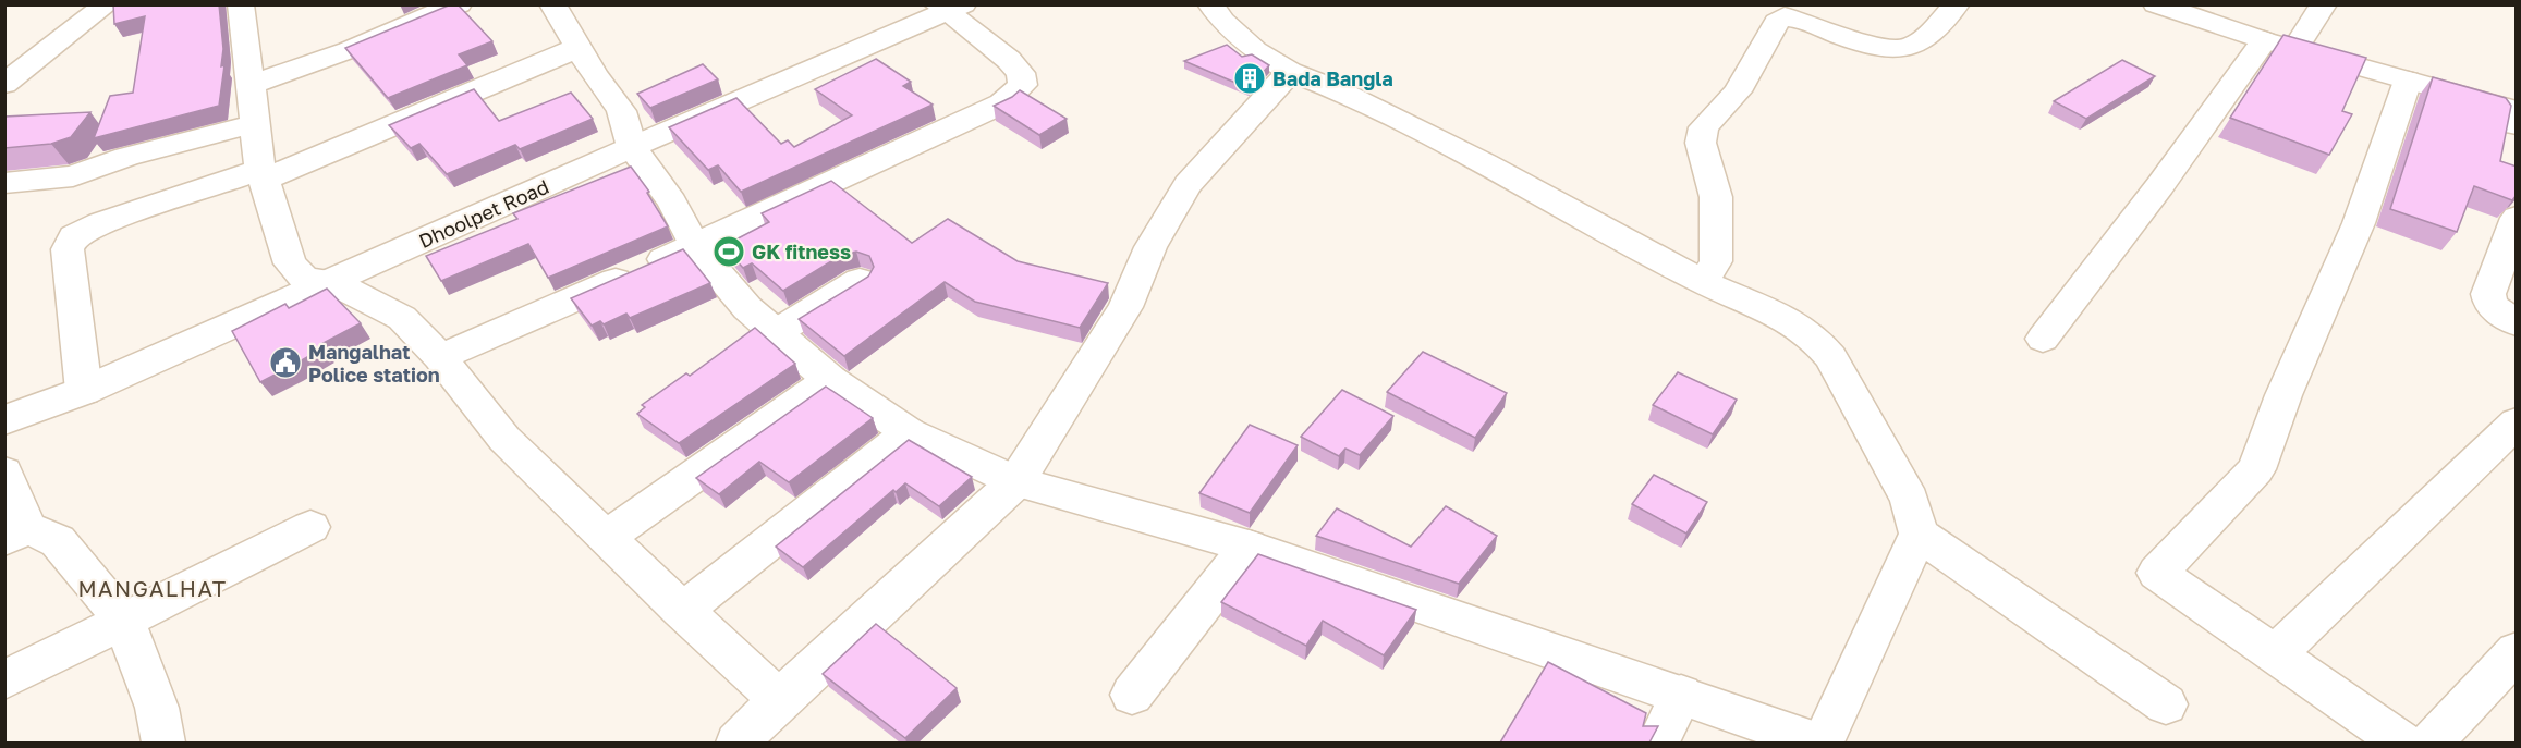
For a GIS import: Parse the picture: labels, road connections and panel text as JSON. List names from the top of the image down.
{
  "streets": {
    "street": ["Dhoolpet Road"]
  },
  "districts": ["MANGALHAT"],
  "places": {
    "building": ["Bada Bangla"],
    "sports": ["GK fitness"],
    "public building": ["Mangalhat Police station"]
  }
}
